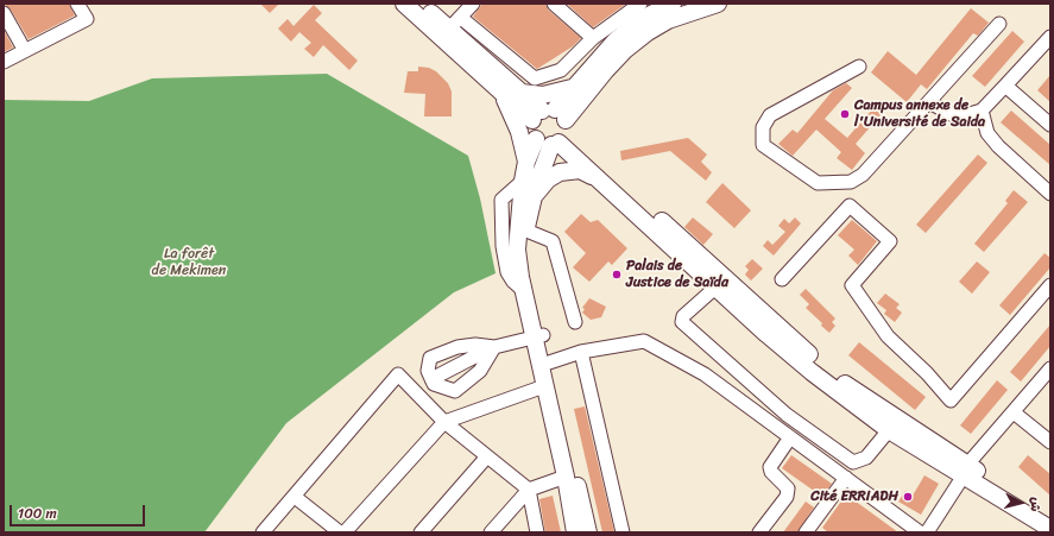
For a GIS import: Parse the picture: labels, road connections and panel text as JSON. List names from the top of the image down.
{
  "parks": ["La forêt de Mekimen"],
  "places": ["Campus annexe de l'Université de Saida", "Palais de Justice de Saïda", "Cité ERRIADH"],
  "scale_bar": "100 m",
  "north": "right"
}
